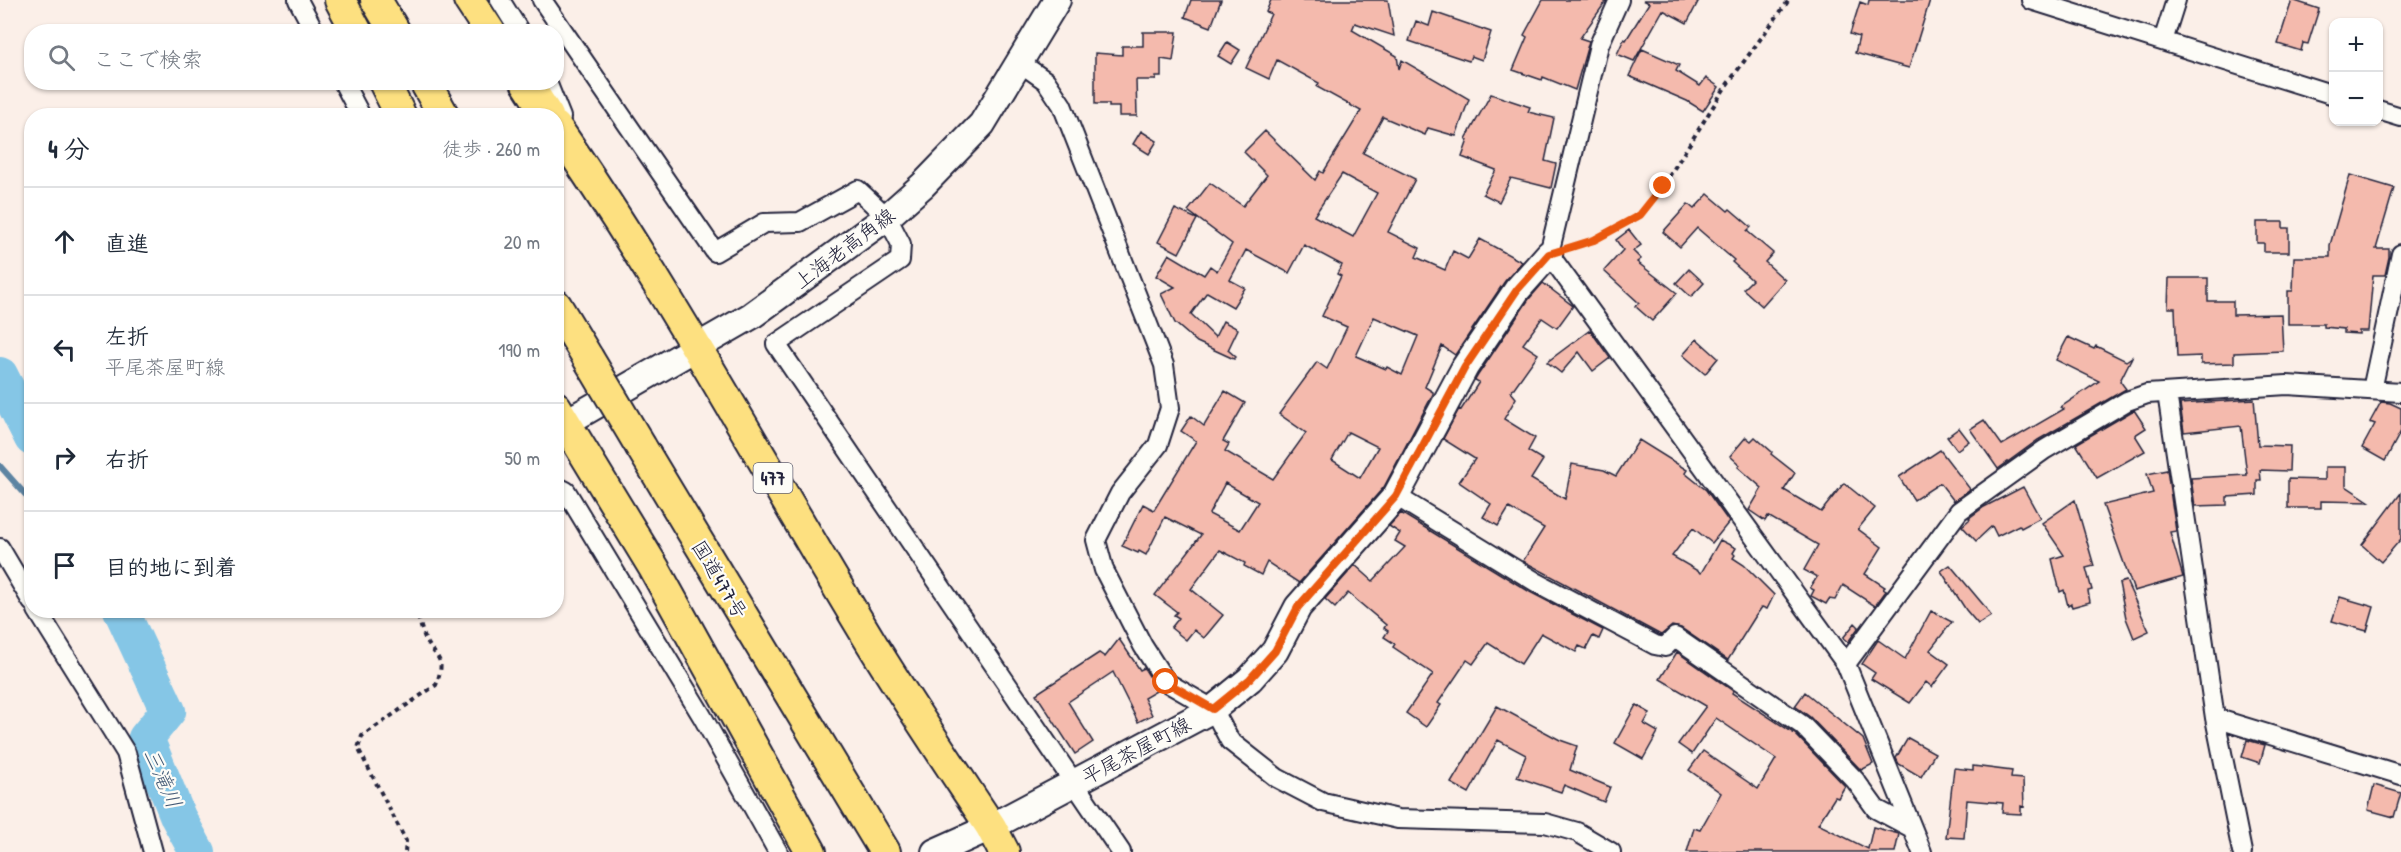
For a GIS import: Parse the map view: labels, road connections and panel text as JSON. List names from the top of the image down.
{
  "streets": {
    "highway": ["477", "国道477号"],
    "main road": ["上海老高角線", "平尾茶屋町線"]
  },
  "crossings": [
    ["上海老高角線", "477"],
    ["477", "平尾茶屋町線"]
  ],
  "water": ["三滝川"],
  "page": {
    "map_buttons": ["+", "−"],
    "search": "ここで検索",
    "heading": ["4 分", "徒歩 · 260 m"],
    "list": [
      ["直進", "20 m"],
      ["左折", "平尾茶屋町線", "190 m"],
      ["右折", "50 m"],
      "目的地に到着"
    ]
  }
}
